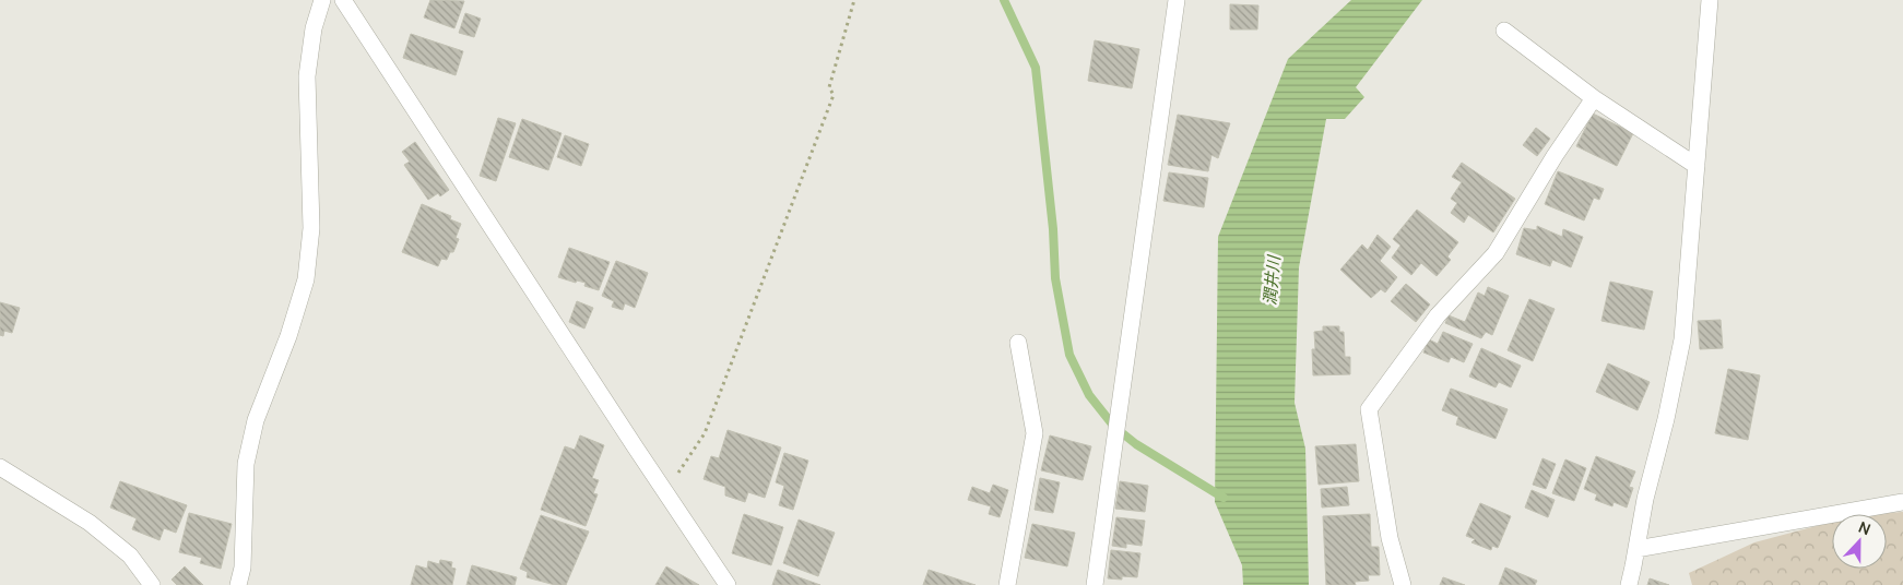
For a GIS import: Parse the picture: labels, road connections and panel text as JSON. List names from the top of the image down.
{
  "water": ["潤井川"],
  "north": "top"
}
